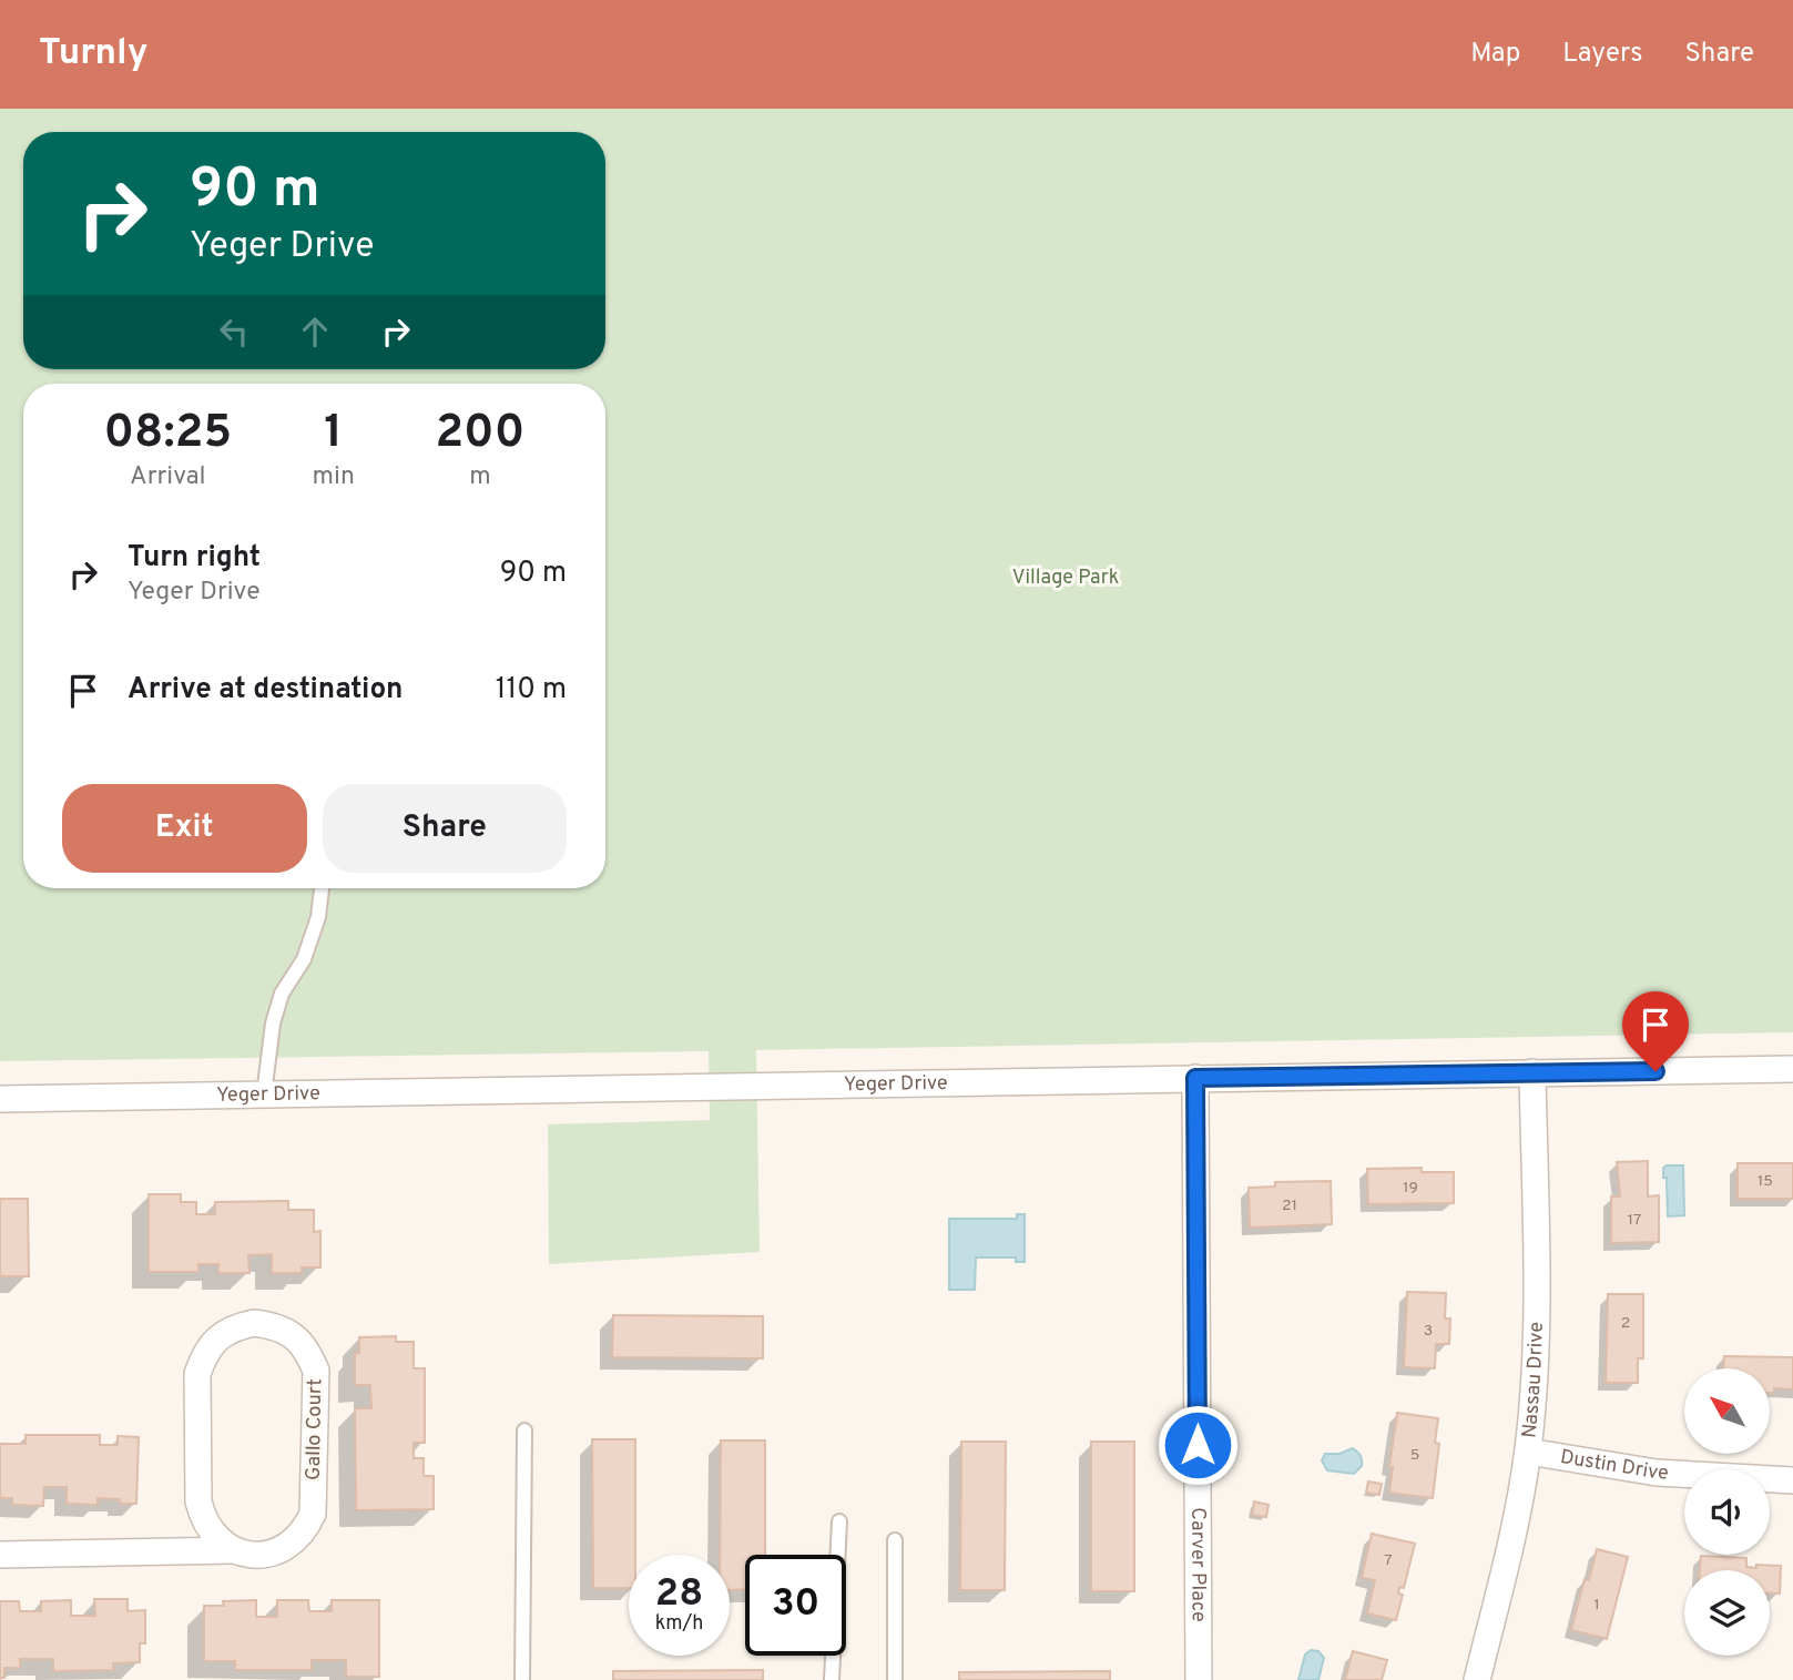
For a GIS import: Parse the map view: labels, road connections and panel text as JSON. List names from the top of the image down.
{
  "streets": {
    "street": [
      "Yeger Drive",
      "Nassau Drive",
      "Gallo Court",
      "Dustin Drive",
      "Carver Place"
    ]
  },
  "crossings": [
    ["Yeger Drive", "Nassau Drive"],
    ["Yeger Drive", "Carver Place"],
    ["Nassau Drive", "Dustin Drive"]
  ],
  "parks": ["Village Park"],
  "house_numbers": [
    "15",
    "19",
    "21",
    "17",
    "2",
    "3",
    "5",
    "7",
    "1"
  ],
  "north": "top left",
  "page": {
    "header": "Turnly",
    "nav": ["Map", "Layers", "Share"],
    "turn": ["90 m", "Yeger Drive"],
    "eta": [
      "08:25",
      "Arrival",
      "1",
      "min",
      "200",
      "m"
    ],
    "list": [
      {
        "name": "Turn right",
        "note": "Yeger Drive",
        "value": "90 m"
      },
      {
        "name": "Arrive at destination",
        "value": "110 m"
      }
    ],
    "buttons": ["Exit", "Share"],
    "speed": "28 km/h",
    "limit": "30"
  }
}
